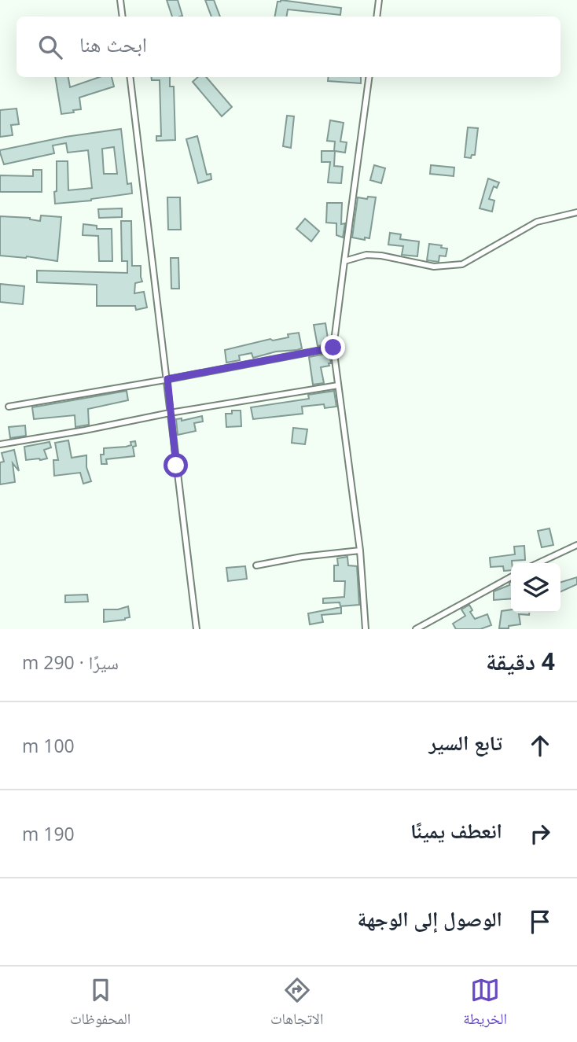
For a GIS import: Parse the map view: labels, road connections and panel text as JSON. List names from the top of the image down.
{
  "page": {
    "search": "ابحث هنا",
    "heading": ["4 دقيقة", "سيرًا · 290 m"],
    "list": [
      ["تابع السير", "100 m"],
      ["انعطف يمينًا", "190 m"],
      "الوصول إلى الوجهة"
    ],
    "nav": ["الخريطة", "الاتجاهات", "المحفوظات"]
  }
}
